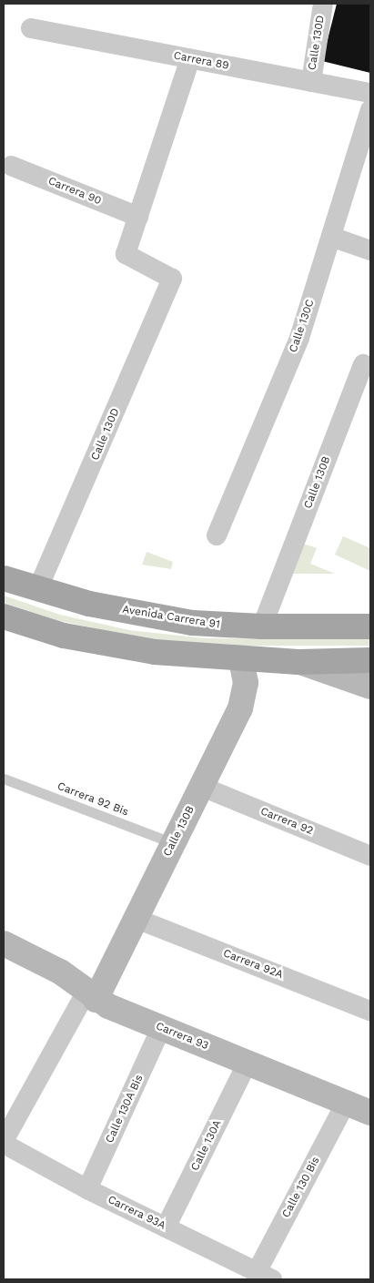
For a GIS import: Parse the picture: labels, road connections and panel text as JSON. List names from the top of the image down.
{
  "streets": {
    "main road": ["Avenida Carrera 91"],
    "street": [
      "Calle 130D",
      "Carrera 89",
      "Carrera 90",
      "Calle 130C",
      "Calle 130B",
      "Carrera 92",
      "Carrera 92A",
      "Carrera 93",
      "Calle 130A Bis",
      "Calle 130A",
      "Calle 130 Bis",
      "Carrera 93A"
    ],
    "lane": ["Carrera 92 Bis"]
  },
  "crossings": [
    ["Calle 130D", "Carrera 89"],
    ["Calle 130D", "Carrera 90"],
    ["Calle 130D", "Avenida Carrera 91"],
    ["Calle 130B", "Avenida Carrera 91"],
    ["Calle 130B", "Carrera 92 Bis"],
    ["Calle 130B", "Carrera 92"],
    ["Calle 130B", "Carrera 92A"],
    ["Calle 130B", "Carrera 93"],
    ["Calle 130B", "Carrera 93A"],
    ["Carrera 93", "Calle 130A Bis"],
    ["Carrera 93", "Calle 130A"],
    ["Carrera 93", "Calle 130 Bis"],
    ["Calle 130A Bis", "Carrera 93A"],
    ["Calle 130A", "Carrera 93A"],
    ["Calle 130 Bis", "Carrera 93A"]
  ]
}
